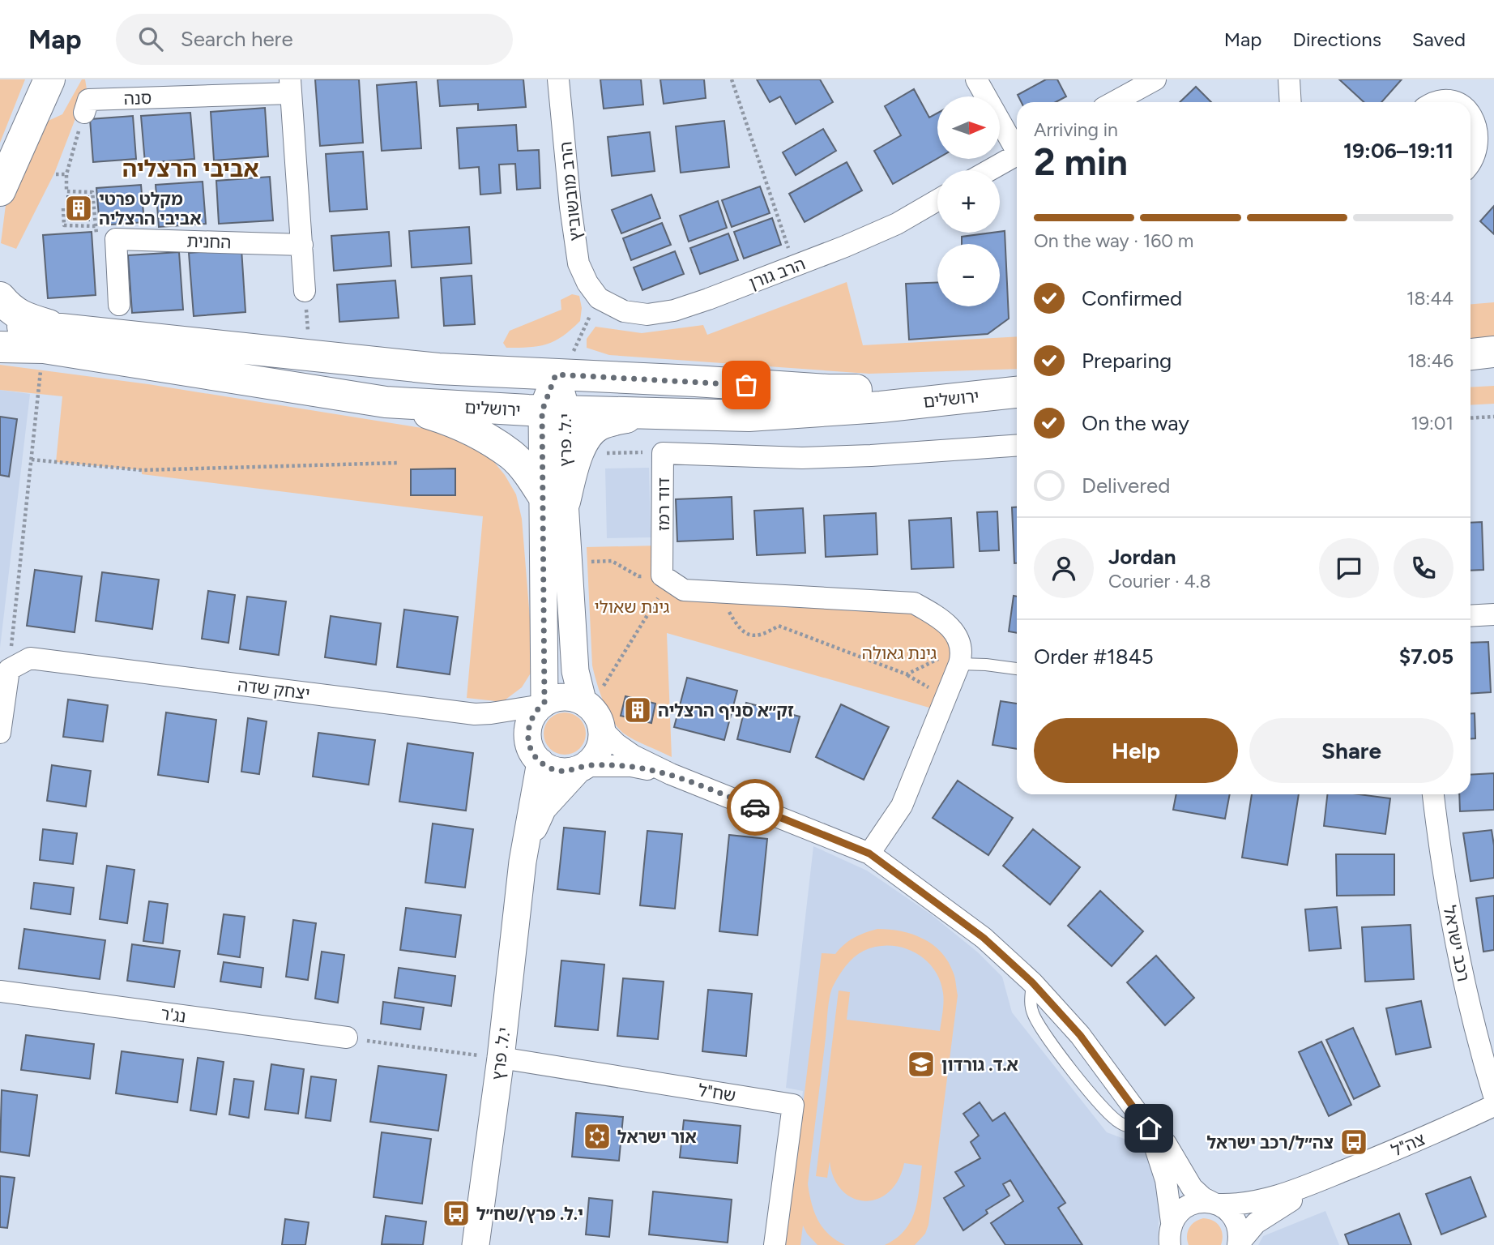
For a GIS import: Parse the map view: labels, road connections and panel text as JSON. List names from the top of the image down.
{
  "streets": {
    "main road": ["ירושלים"],
    "street": [
      "סנה",
      "הרב מובשוביץ",
      "החנית",
      "הרב גורן",
      "י.ל. פרץ",
      "דוד רמז",
      "יצחק שדה",
      "רכב ישראל",
      "נג'ר",
      "שח\"ל",
      "צה\"ל"
    ]
  },
  "crossings": [
    ["הרב מובשוביץ", "הרב גורן"],
    ["ירושלים", "י.ל. פרץ"],
    ["י.ל. פרץ", "יצחק שדה"],
    ["י.ל. פרץ", "שח\"ל"]
  ],
  "districts": ["אביבי הרצליה"],
  "parks": ["גינת שאולי", "גינת גאולה"],
  "places": {
    "building": ["מקלט פרטי אביבי הרצליה", "זק״א סניף הרצליה"],
    "school or university": ["א.ד. גורדון"],
    "synagogue": ["אור ישראל"],
    "bus stop": ["צה״ל/רכב ישראל", "י.ל. פרץ/שח״ל"]
  },
  "north": "right",
  "page": {
    "header": "Map",
    "search": "Search here",
    "nav": ["Map", "Directions", "Saved"],
    "map_buttons": ["+", "−"],
    "heading": ["2 min", "Arriving in", "19:06–19:11"],
    "panel": [
      "Jordan",
      "Courier · 4.8",
      "Order #1845",
      "$7.05"
    ],
    "bar": "On the way · 160 m",
    "list": [
      ["Confirmed", "18:44"],
      ["Preparing", "18:46"],
      ["On the way", "19:01"],
      "Delivered"
    ],
    "buttons": ["Help", "Share"]
  }
}
